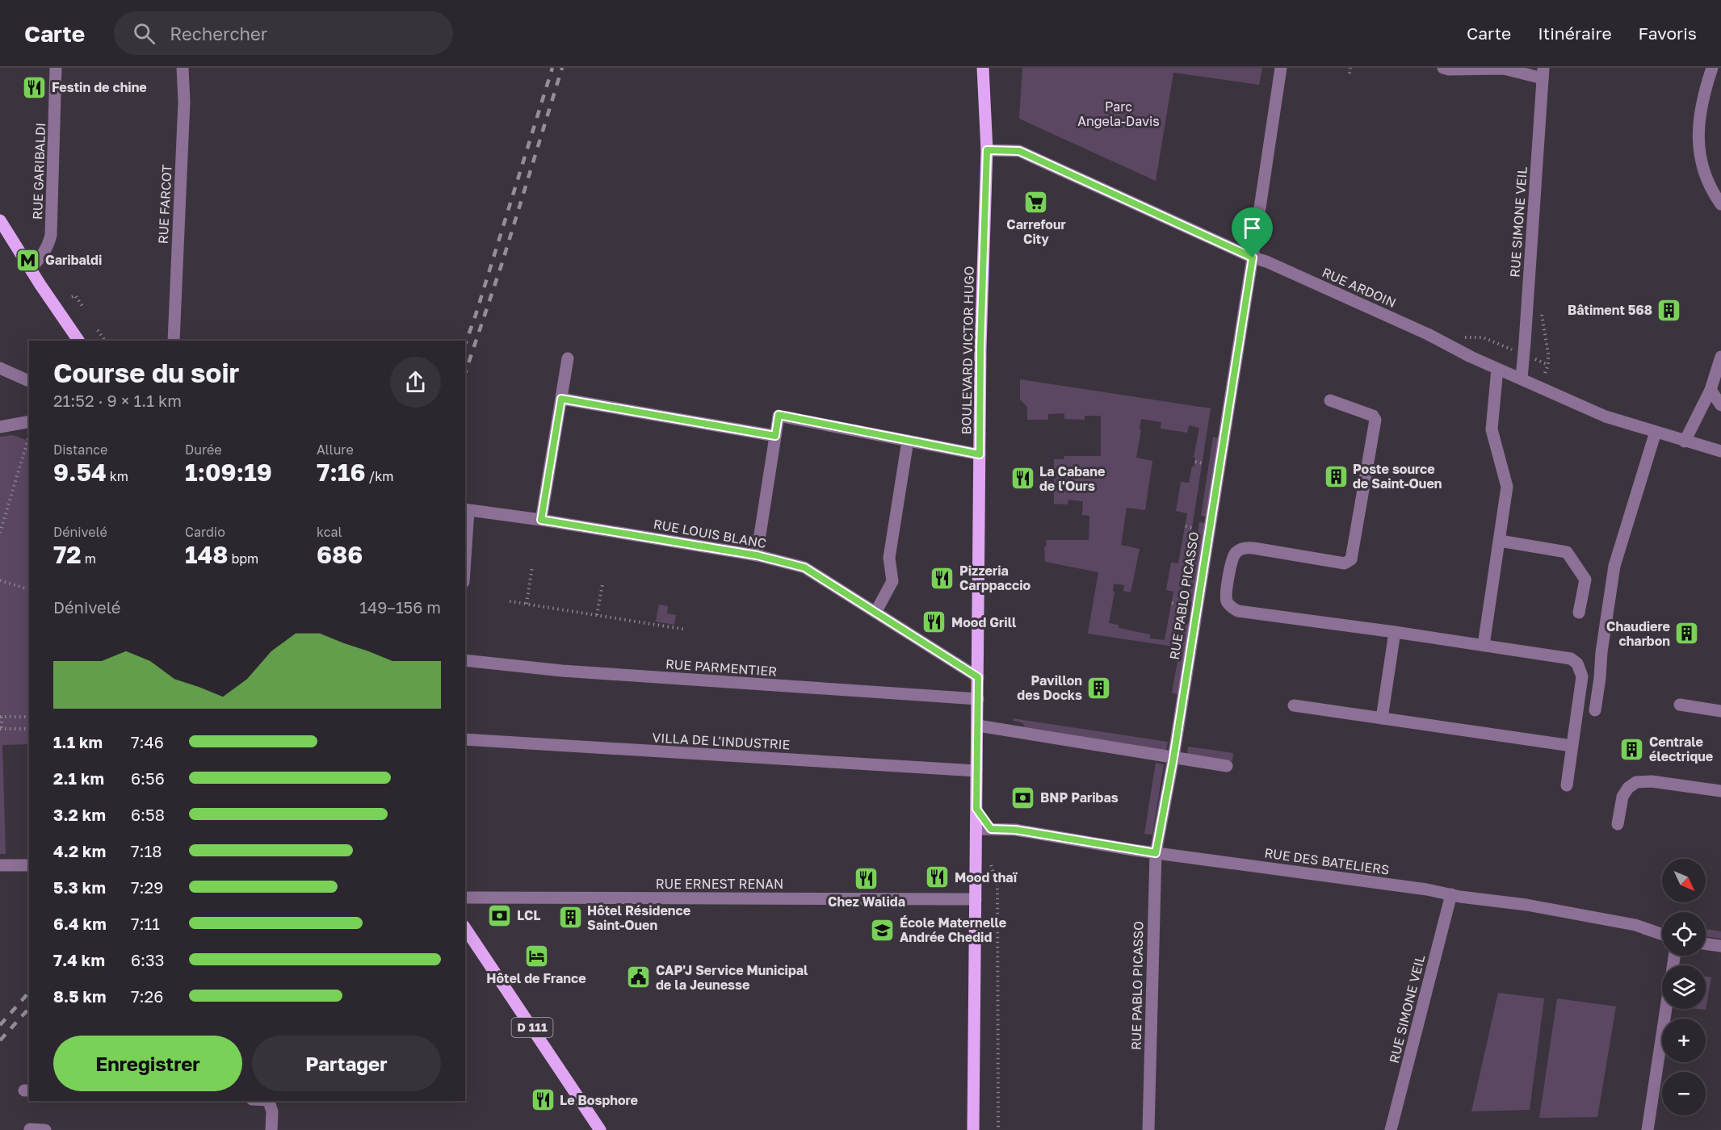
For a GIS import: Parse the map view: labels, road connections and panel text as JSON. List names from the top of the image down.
{
  "streets": {
    "main road": ["BOULEVARD VICTOR HUGO", "D 111"],
    "street": [
      "RUE GARIBALDI",
      "RUE FARCOT",
      "RUE SIMONE VEIL",
      "RUE ARDOIN",
      "RUE LOUIS BLANC",
      "RUE PABLO PICASSO",
      "RUE PARMENTIER",
      "VILLA DE L'INDUSTRIE",
      "RUE DES BATELIERS",
      "RUE ERNEST RENAN"
    ]
  },
  "crossings": [
    ["RUE SIMONE VEIL", "RUE ARDOIN"],
    ["RUE SIMONE VEIL", "RUE DES BATELIERS"],
    ["RUE ARDOIN", "BOULEVARD VICTOR HUGO"],
    ["RUE ARDOIN", "RUE PABLO PICASSO"],
    ["BOULEVARD VICTOR HUGO", "RUE LOUIS BLANC"],
    ["BOULEVARD VICTOR HUGO", "RUE PARMENTIER"],
    ["BOULEVARD VICTOR HUGO", "VILLA DE L'INDUSTRIE"],
    ["BOULEVARD VICTOR HUGO", "RUE DES BATELIERS"],
    ["BOULEVARD VICTOR HUGO", "RUE ERNEST RENAN"],
    ["RUE PABLO PICASSO", "RUE DES BATELIERS"]
  ],
  "parks": ["Parc Angela-Davis"],
  "places": {
    "restaurant": [
      "Festin de chine",
      "La Cabane de l'Ours",
      "Pizzeria Carppaccio",
      "Mood Grill",
      "Mood thaï",
      "Chez Walida",
      "Le Bosphore"
    ],
    "supermarket": ["Carrefour City"],
    "metro station": ["Garibaldi"],
    "building": [
      "Bâtiment 568",
      "Poste source de Saint-Ouen",
      "Chaudiere charbon",
      "Pavillon des Docks",
      "Centrale électrique",
      "Hôtel Résidence Saint-Ouen"
    ],
    "bank": ["BNP Paribas", "LCL"],
    "school or university": ["École Maternelle Andrée Chedid"],
    "hotel": ["Hôtel de France"],
    "public building": ["CAP'J Service Municipal de la Jeunesse"]
  },
  "north": "bottom right",
  "page": {
    "header": "Carte",
    "search": "Rechercher",
    "nav": ["Carte", "Itinéraire", "Favoris"],
    "heading": ["Course du soir", "21:52 · 9 × 1.1 km"],
    "stats": [
      ["Distance", "9.54 km"],
      ["Durée", "1:09:19"],
      ["Allure", "7:16 /km"],
      ["Dénivelé", "72 m"],
      ["Cardio", "148 bpm"],
      ["kcal", "686"]
    ],
    "chart": ["Dénivelé", "149–156 m"],
    "list": [
      {
        "name": "1.1 km",
        "note": "7:46"
      },
      {
        "name": "2.1 km",
        "note": "6:56"
      },
      {
        "name": "3.2 km",
        "note": "6:58"
      },
      {
        "name": "4.2 km",
        "note": "7:18"
      },
      {
        "name": "5.3 km",
        "note": "7:29"
      },
      {
        "name": "6.4 km",
        "note": "7:11"
      },
      {
        "name": "7.4 km",
        "note": "6:33"
      },
      {
        "name": "8.5 km",
        "note": "7:26"
      }
    ],
    "map_buttons": ["+", "−"],
    "buttons": ["Enregistrer", "Partager"]
  }
}
